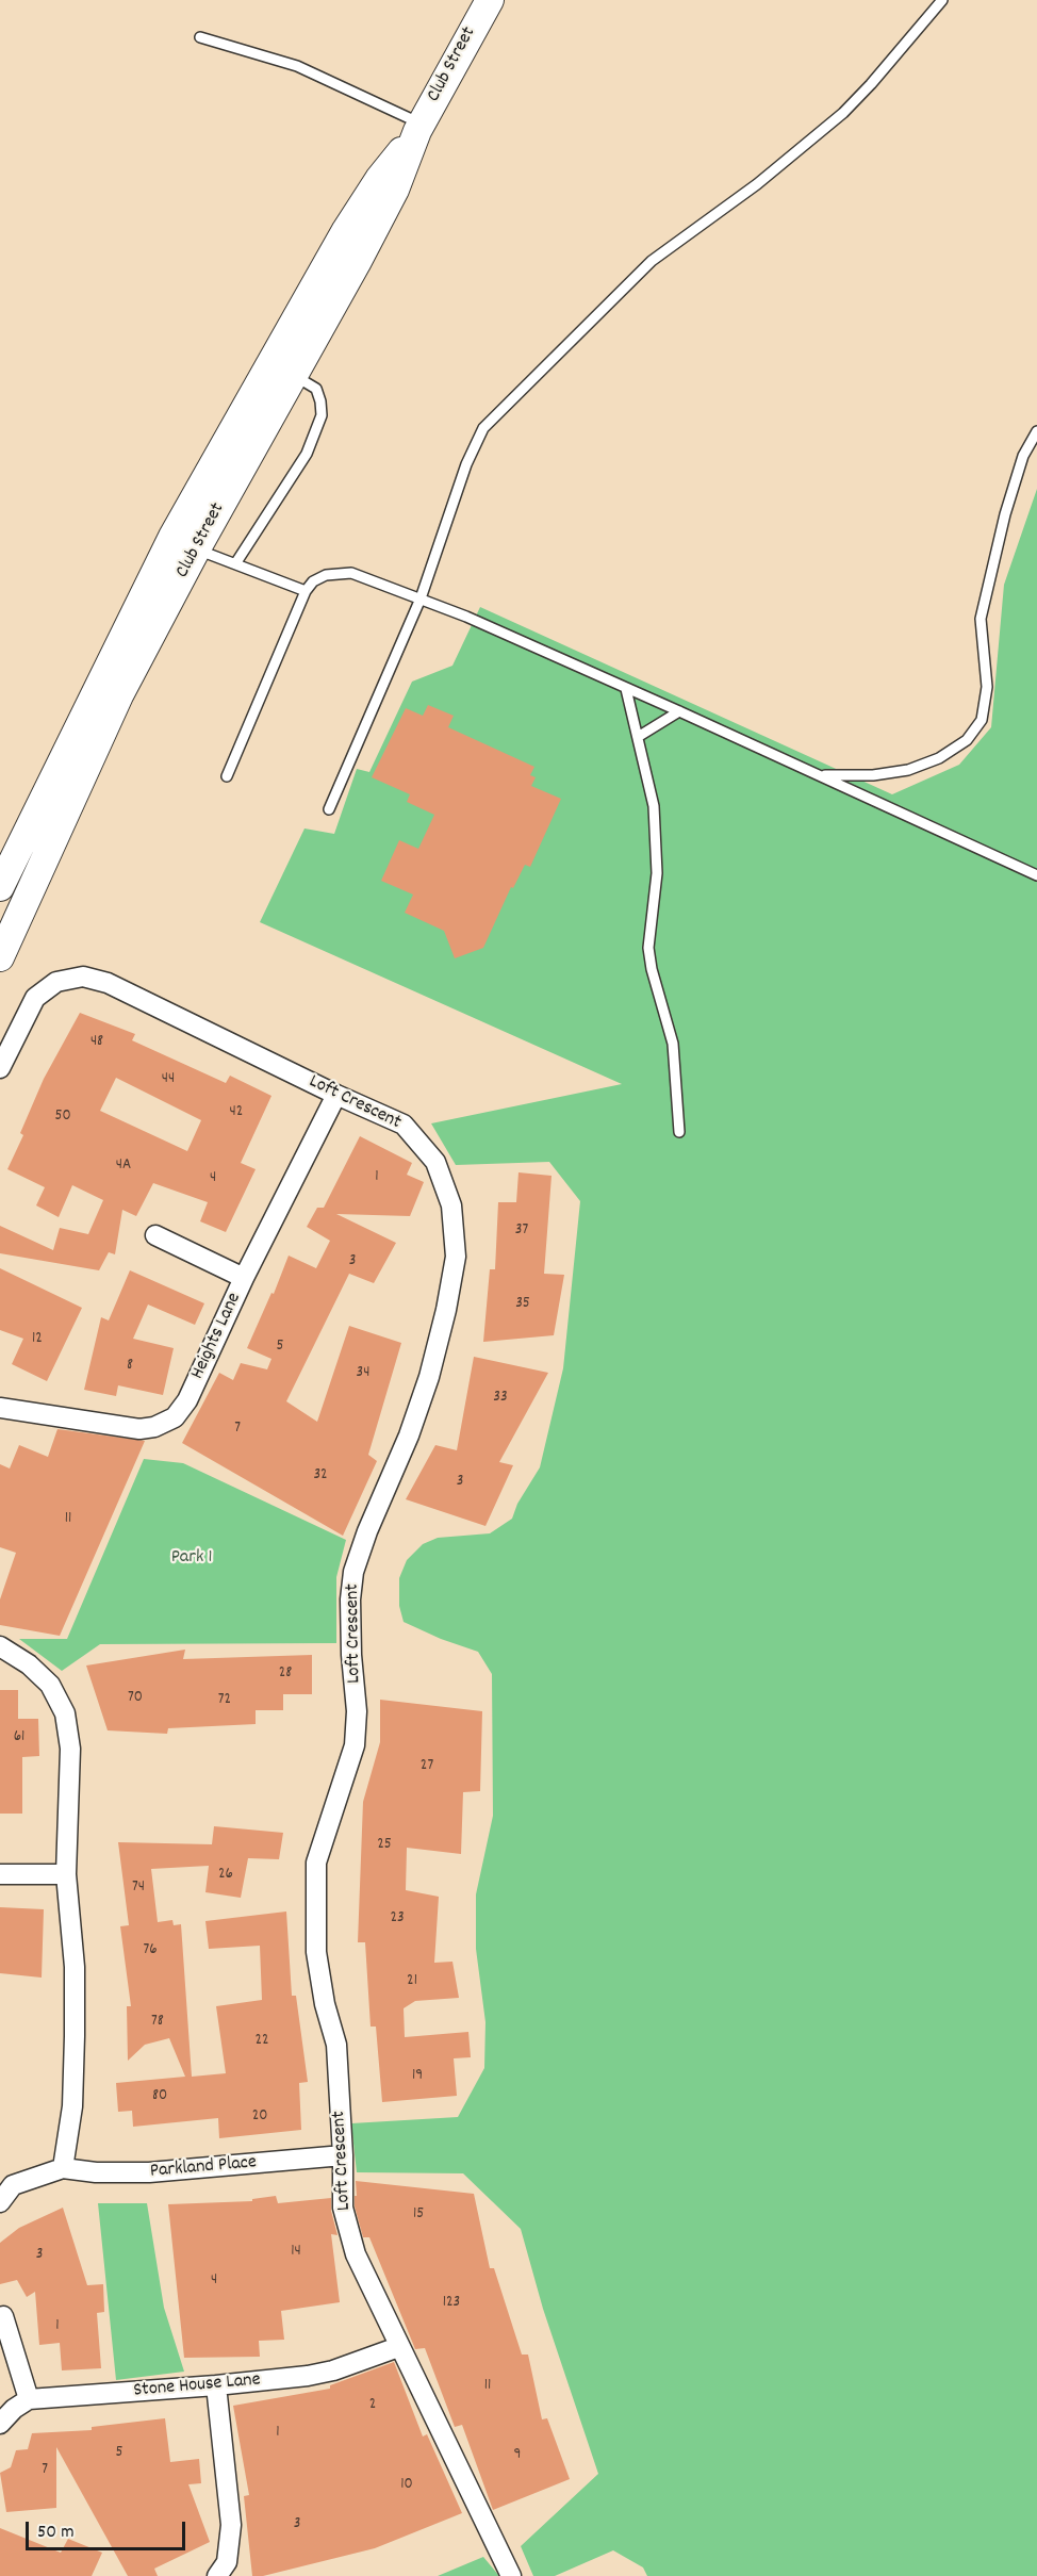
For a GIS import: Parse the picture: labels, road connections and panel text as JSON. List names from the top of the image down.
{
  "streets": {
    "main road": ["Club Street"],
    "street": [
      "Loft Crescent",
      "Heights Lane",
      "Parkland Place",
      "Stone House Lane"
    ]
  },
  "crossings": [
    ["Loft Crescent", "Heights Lane"],
    ["Loft Crescent", "Parkland Place"],
    ["Loft Crescent", "Stone House Lane"]
  ],
  "parks": ["Park 1"],
  "house_numbers": [
    "48",
    "44",
    "42",
    "50",
    "4A",
    "1",
    "4",
    "37",
    "3",
    "35",
    "12",
    "5",
    "8",
    "34",
    "33",
    "7",
    "32",
    "3",
    "11",
    "28",
    "70",
    "72",
    "61",
    "27",
    "25",
    "26",
    "74",
    "23",
    "76",
    "21",
    "78",
    "22",
    "19",
    "80",
    "20",
    "15",
    "14",
    "3",
    "4",
    "123",
    "1",
    "11",
    "2",
    "1",
    "5",
    "9",
    "7",
    "10",
    "3"
  ],
  "scale_bar": "50 m"
}
